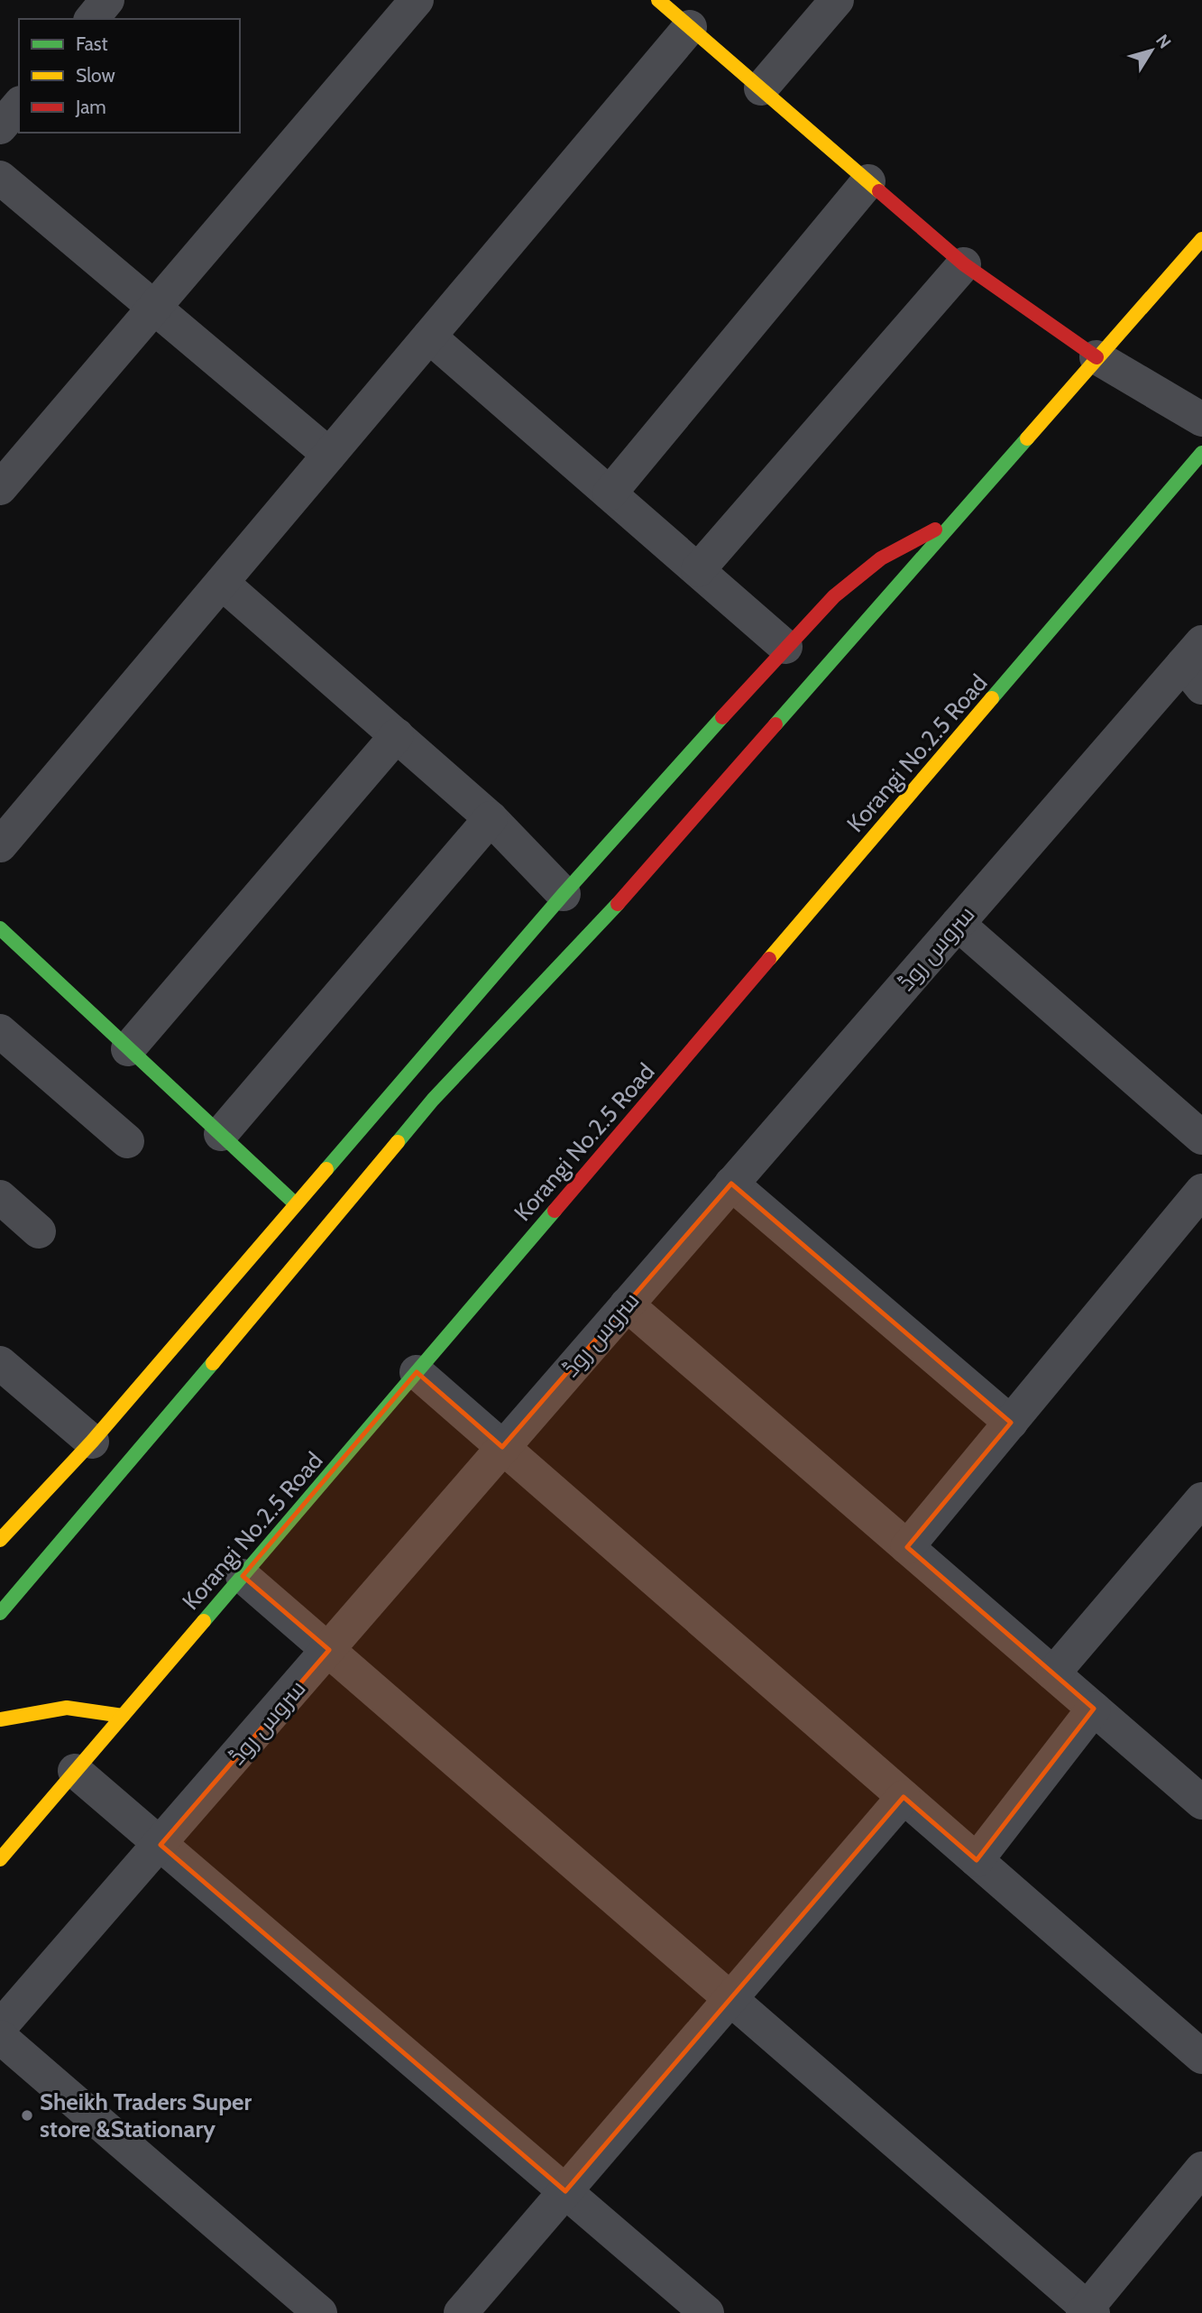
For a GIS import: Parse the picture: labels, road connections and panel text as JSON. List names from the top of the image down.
{
  "streets": {
    "main road": ["Korangi No.2.5 Road"],
    "street": ["سروس روڈ"]
  },
  "places": ["Sheikh Traders Super store &Stationary"],
  "legend": ["Fast", "Slow", "Jam"],
  "north": "top right"
}
